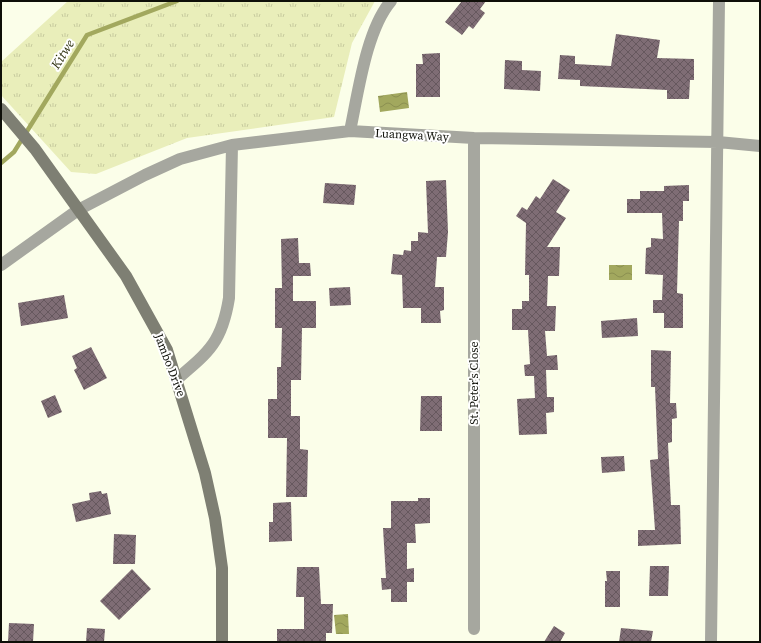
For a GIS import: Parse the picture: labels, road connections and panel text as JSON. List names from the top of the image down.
{
  "streets": {
    "main road": ["Jambo Drive"],
    "street": ["Luangwa Way", "St. Peter's Close"]
  },
  "crossings": [
    ["Luangwa Way", "Jambo Drive"],
    ["Luangwa Way", "St. Peter's Close"]
  ],
  "water": ["Kitwe"]
}
